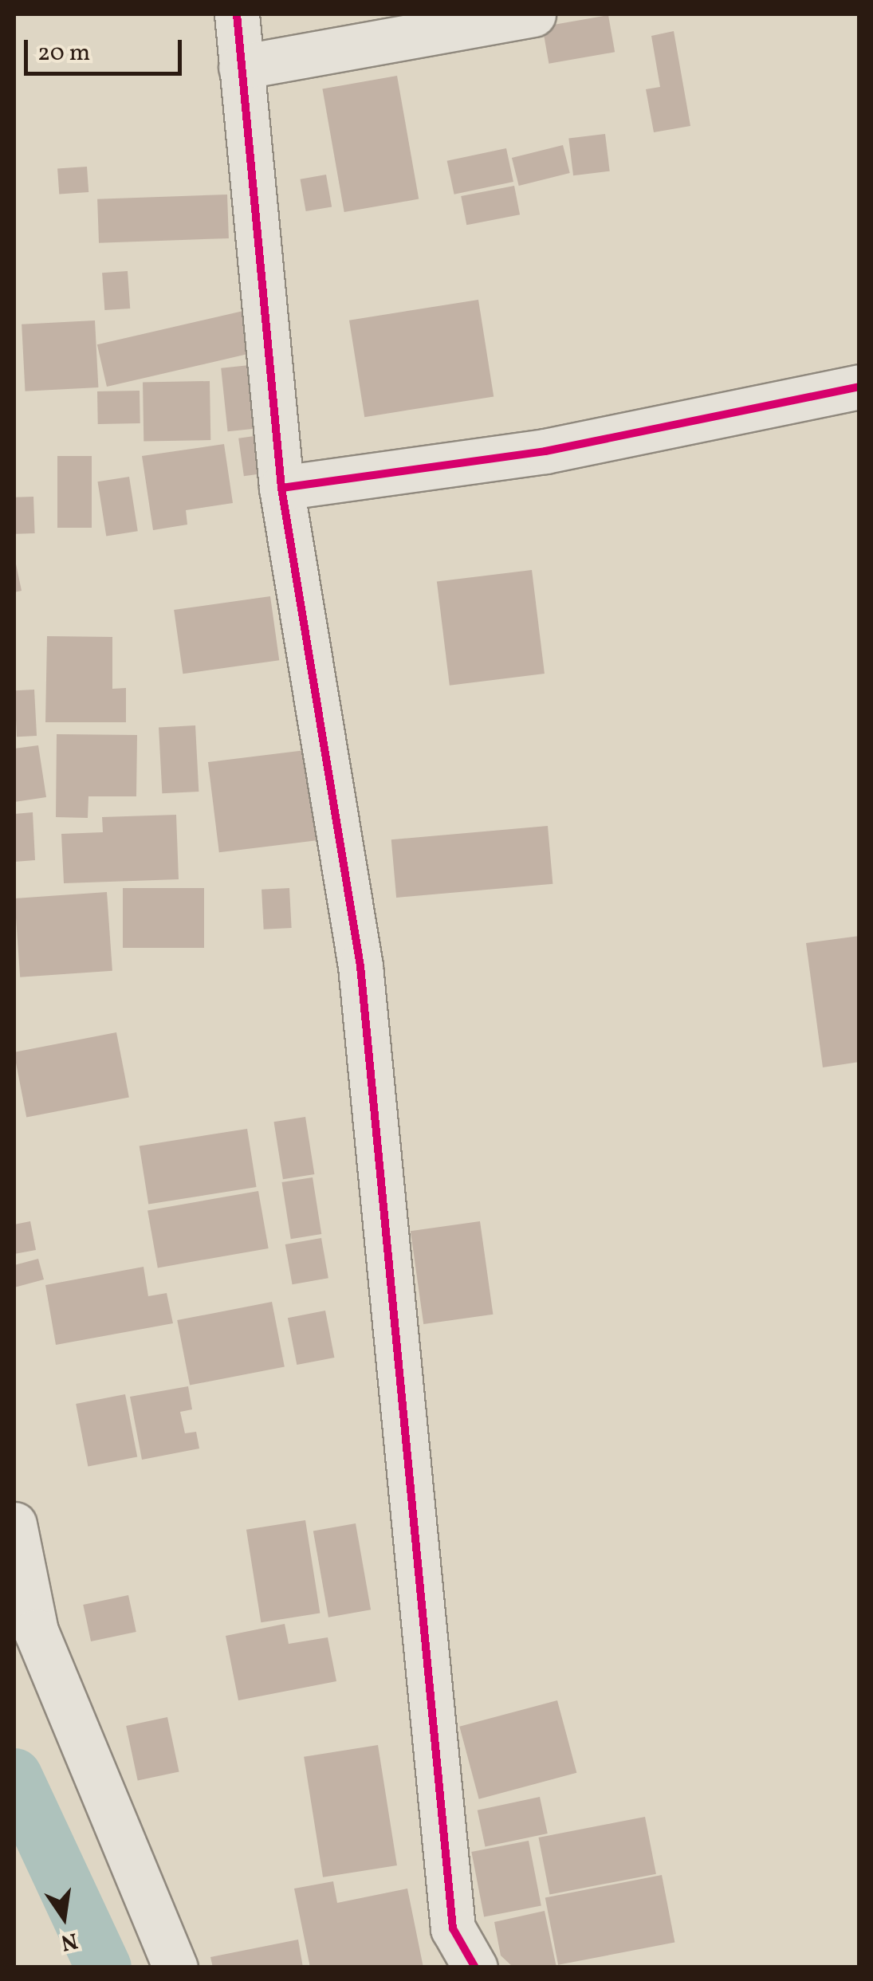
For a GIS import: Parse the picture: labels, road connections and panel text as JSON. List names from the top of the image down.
{
  "scale_bar": "20 m",
  "north": "bottom"
}
